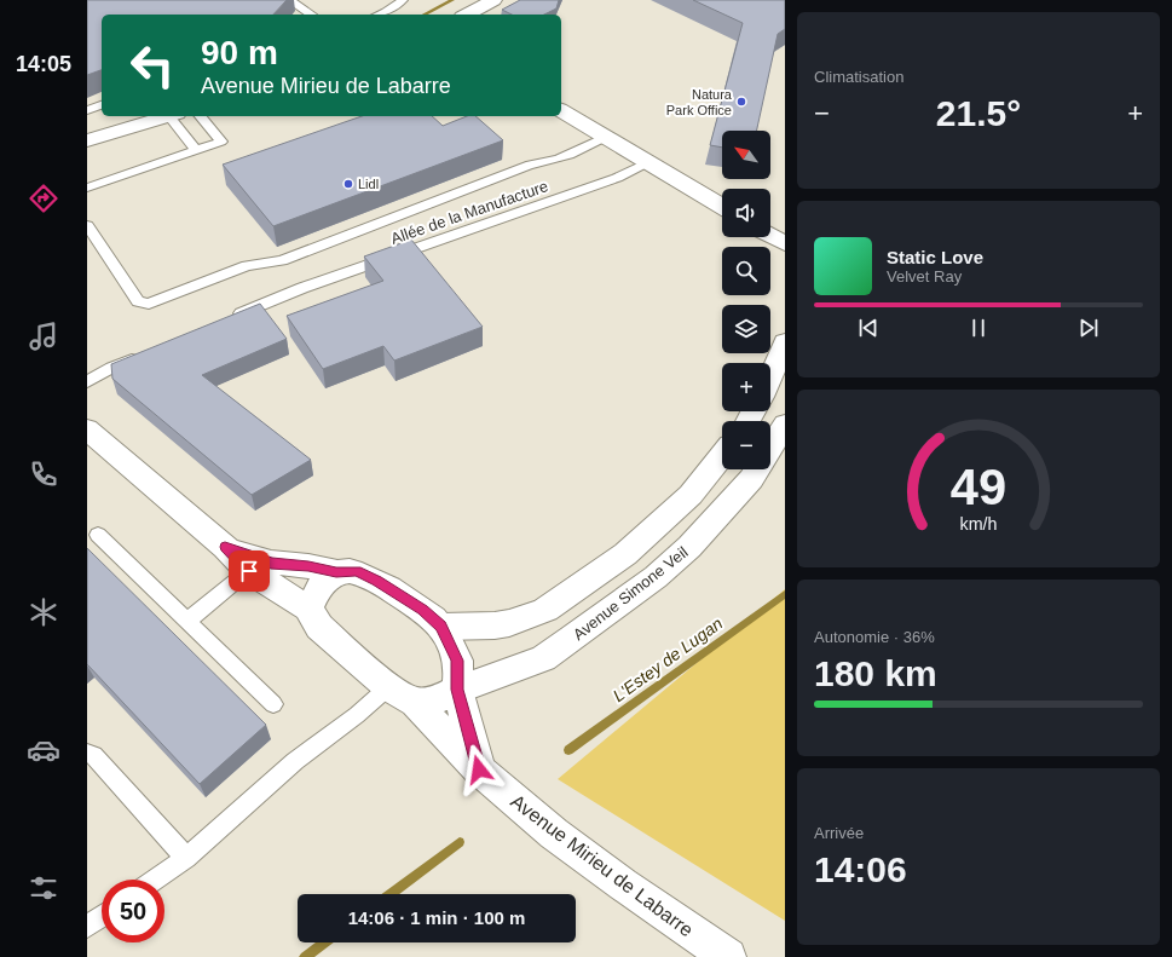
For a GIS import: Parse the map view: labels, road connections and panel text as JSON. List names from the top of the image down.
{
  "streets": {
    "street": ["Avenue Simone Veil", "Avenue Mirieu de Labarre"],
    "lane": ["Allée de la Manufacture"]
  },
  "crossings": [
    ["Avenue Simone Veil", "Avenue Mirieu de Labarre"]
  ],
  "water": ["L'Estey de Lugan"],
  "places": ["Natura Park Office", "Lidl"],
  "north": "top left",
  "page": {
    "tabs": "14:05",
    "tile": [
      "Climatisation",
      ["Autonomie · 36%", "180 km"],
      ["Arrivée", "14:06"]
    ],
    "turn": ["90 m", "Avenue Mirieu de Labarre"],
    "heat": ["−", "21.5°", "+"],
    "map_buttons": ["+", "−"],
    "song": ["Static Love", "Velvet Ray"],
    "limit": "50",
    "trip": "14:06 · 1 min · 100 m",
    "gauge": ["49", "km/h"]
  }
}
